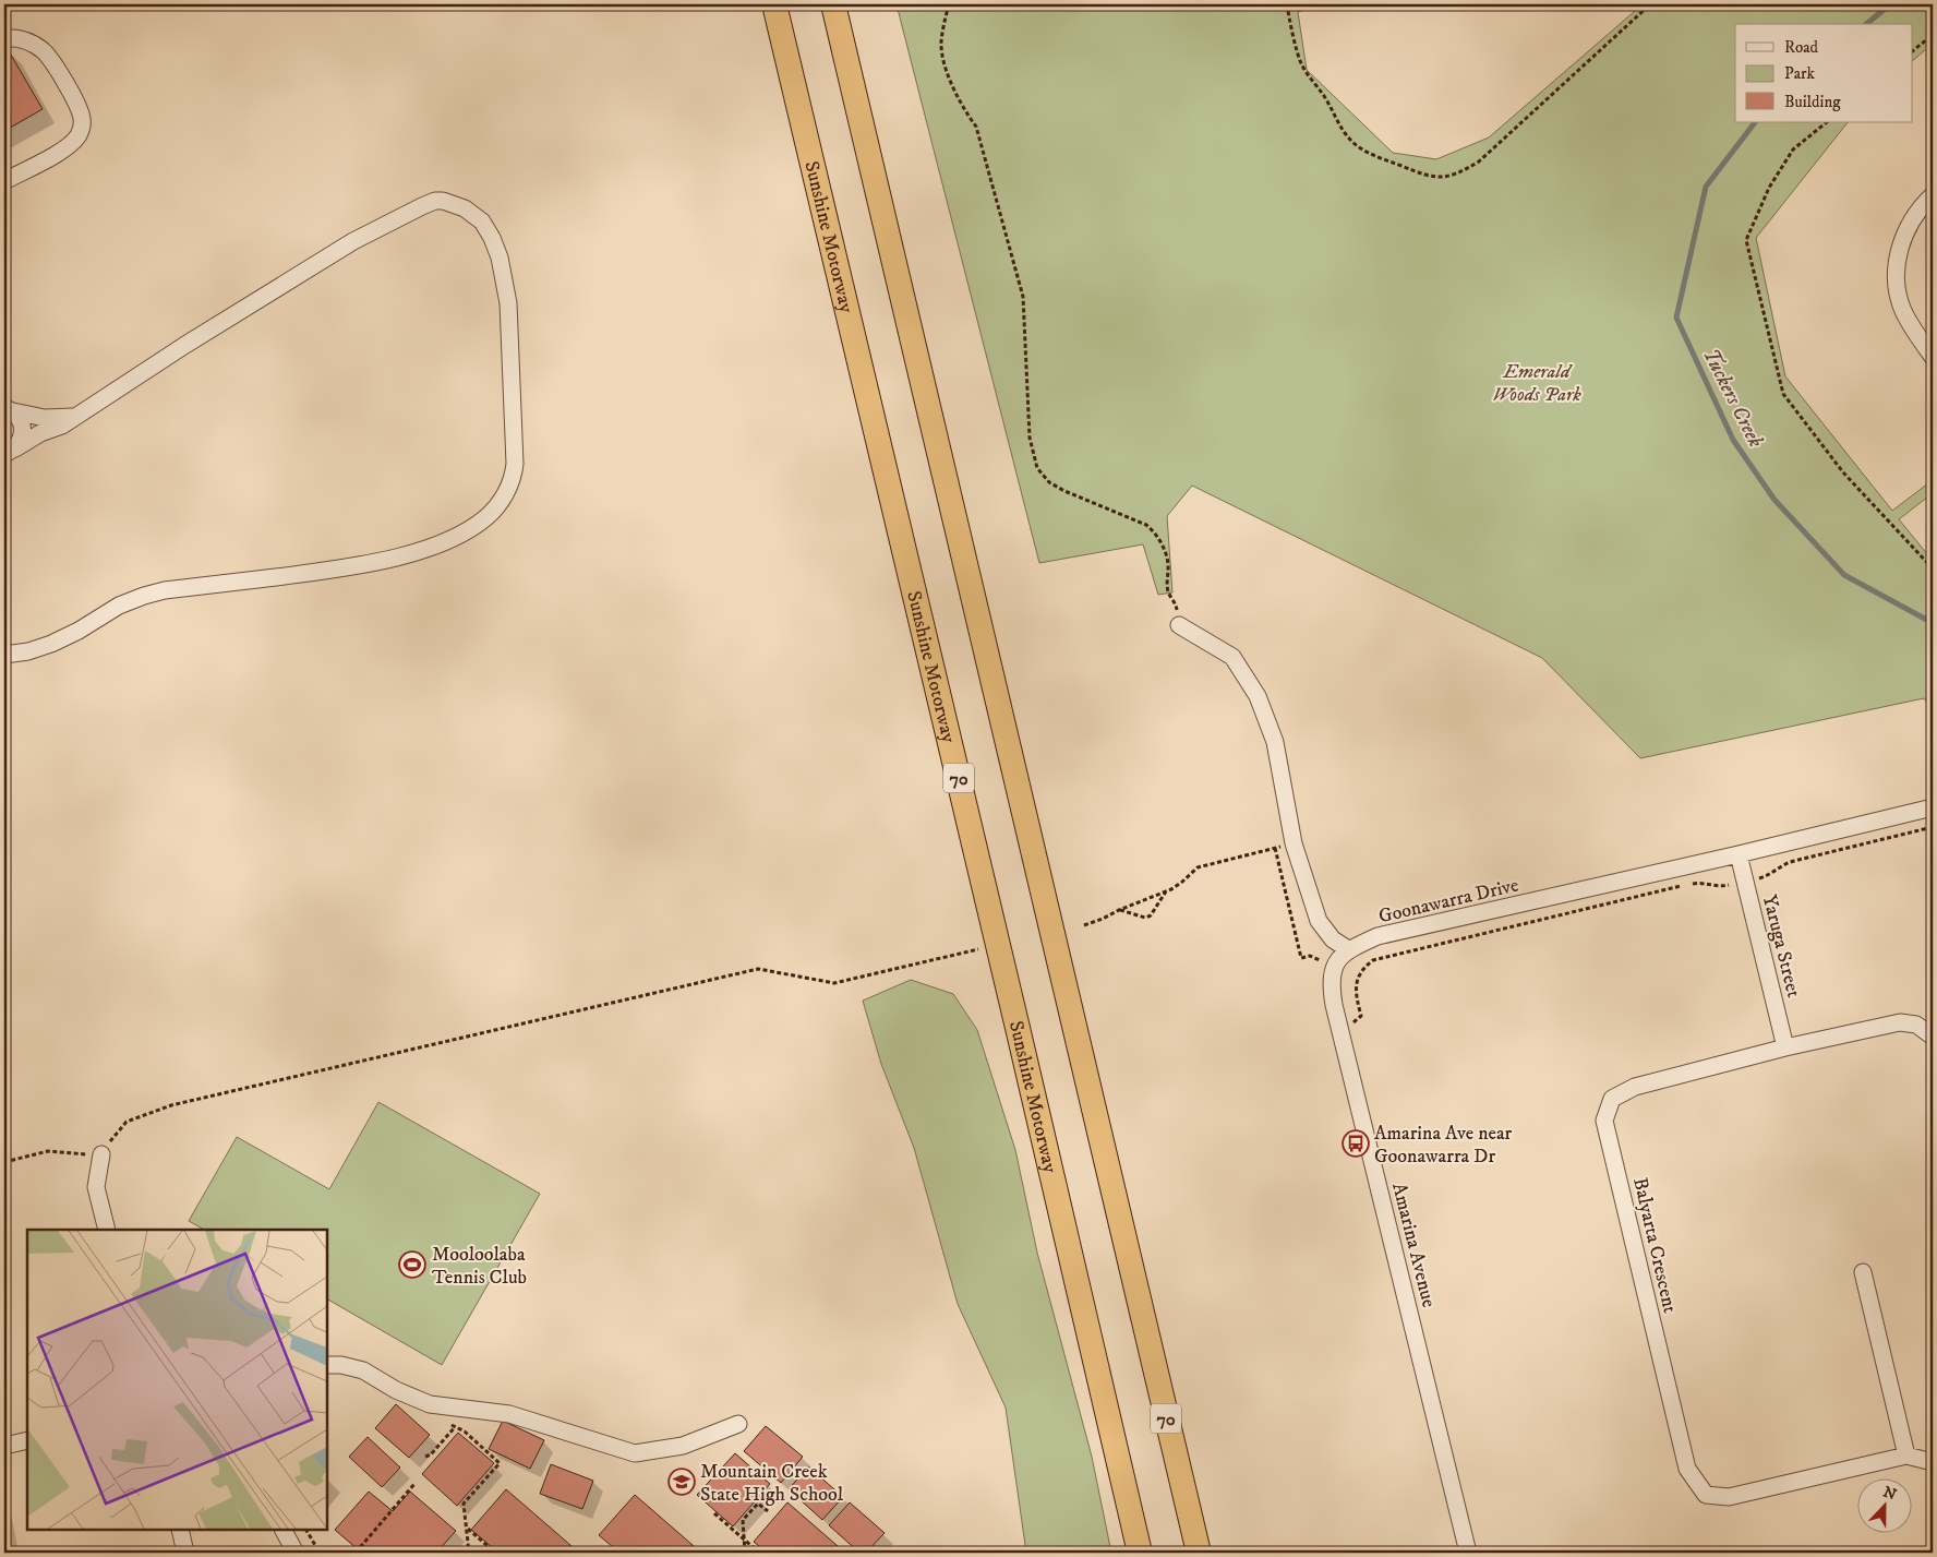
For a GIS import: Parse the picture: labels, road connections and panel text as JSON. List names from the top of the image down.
{
  "streets": {
    "highway": ["Sunshine Motorway", "70"],
    "street": [
      "Goonawarra Drive",
      "Yaruga Street",
      "Amarina Avenue",
      "Balyarta Crescent"
    ]
  },
  "crossings": [
    ["Goonawarra Drive", "Yaruga Street"],
    ["Goonawarra Drive", "Amarina Avenue"],
    ["Yaruga Street", "Balyarta Crescent"]
  ],
  "water": ["Tuckers Creek"],
  "parks": ["Emerald Woods Park"],
  "places": {
    "bus stop": ["Amarina Ave near Goonawarra Dr"],
    "sports": ["Mooloolaba Tennis Club"],
    "school or university": ["Mountain Creek State High School"]
  },
  "legend": ["Road", "Park", "Building"],
  "north": "top"
}
